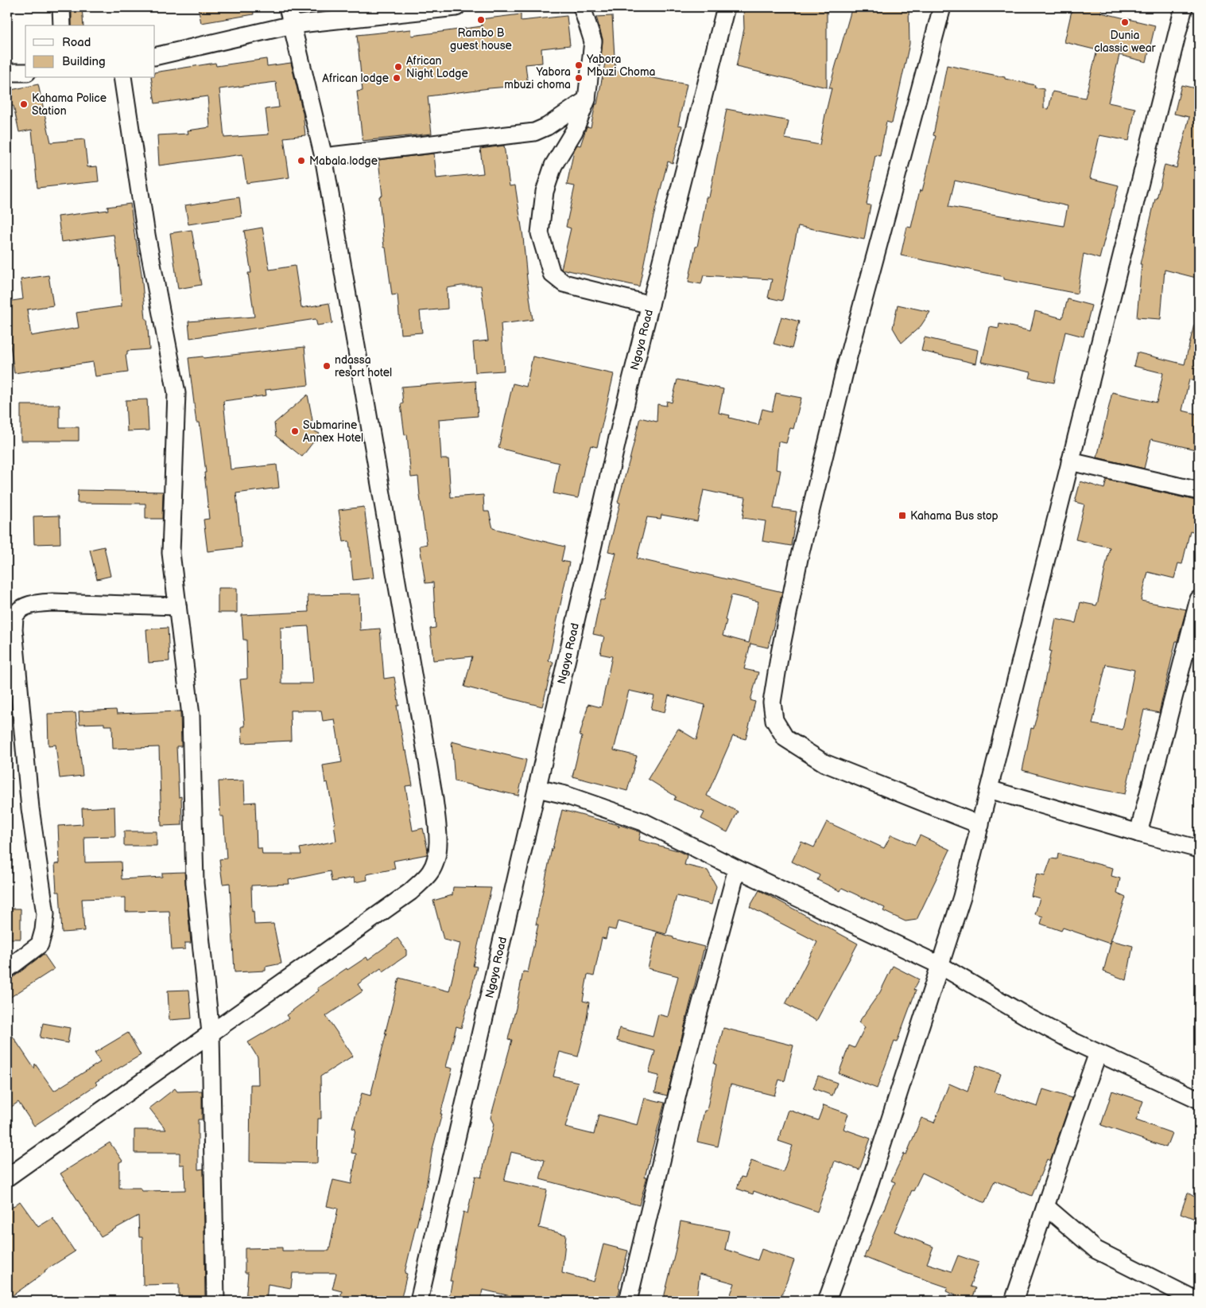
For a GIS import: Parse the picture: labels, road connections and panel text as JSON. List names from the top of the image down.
{
  "streets": {
    "street": ["Ngaya Road"]
  },
  "places": {
    "other": [
      "Rambo B guest house",
      "Dunia classic wear",
      "Yabora Mbuzi Choma",
      "African Night Lodge",
      "African lodge",
      "Yabora mbuzi choma",
      "Kahama Police Station",
      "Mabala lodge",
      "ndassa resort hotel",
      "Submarine Annex Hotel"
    ],
    "transit": ["Kahama Bus stop"]
  },
  "legend": ["Road", "Building"]
}
